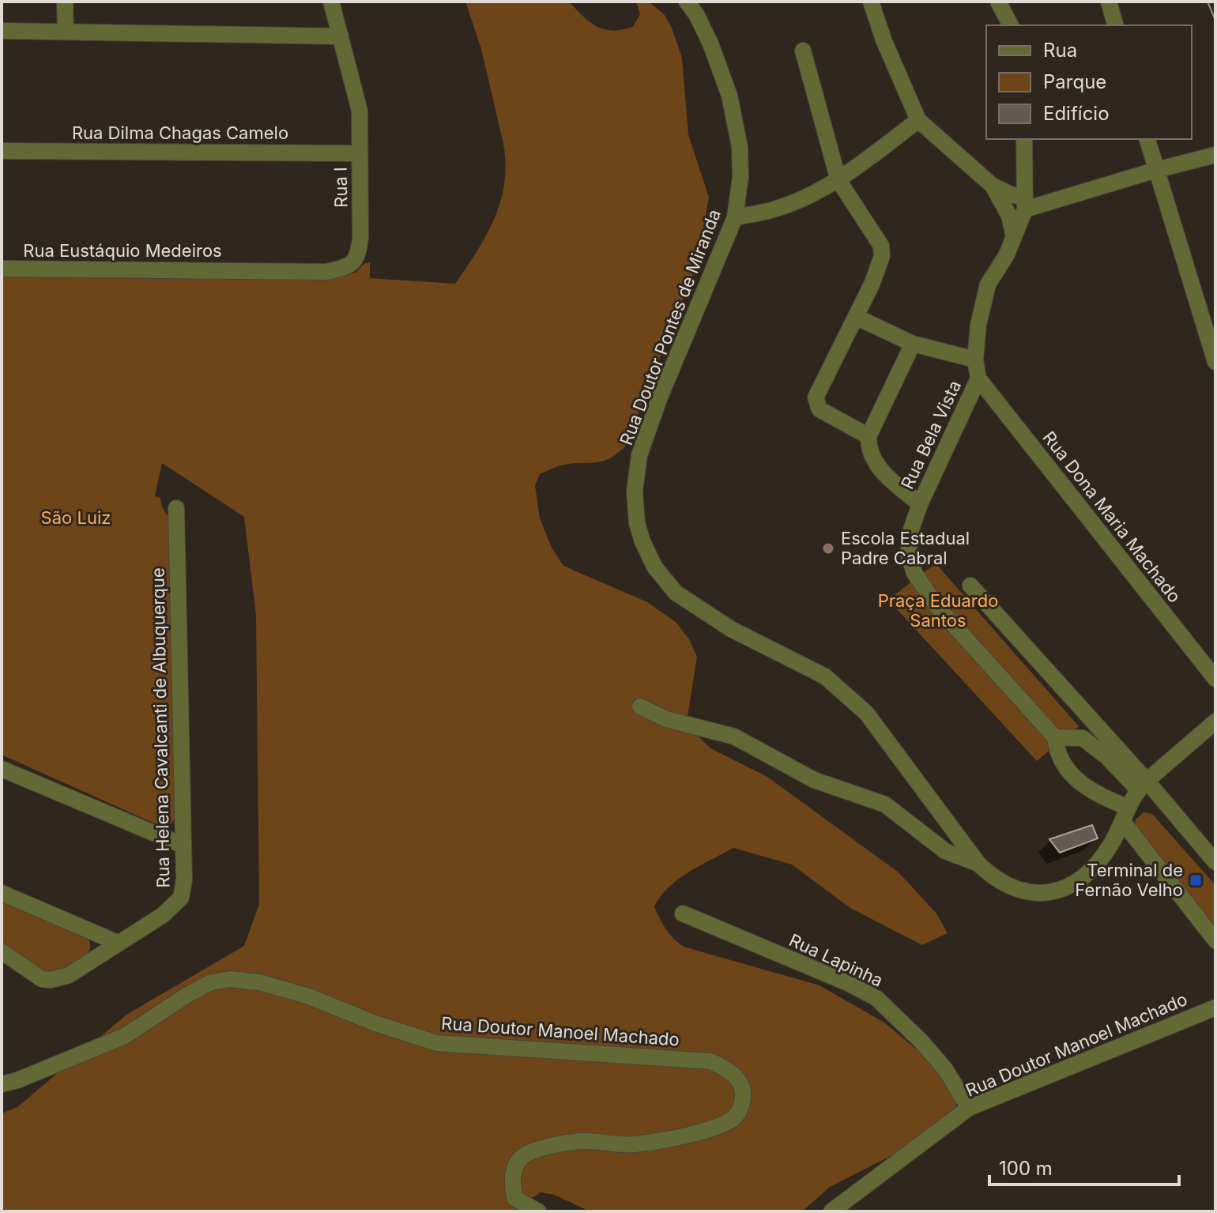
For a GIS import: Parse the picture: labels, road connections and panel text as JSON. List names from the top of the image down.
{
  "streets": {
    "street": [
      "Rua Dilma Chagas Camelo",
      "Rua I",
      "Rua Eustáquio Medeiros",
      "Rua Doutor Pontes de Miranda",
      "Rua Bela Vista",
      "Rua Dona Maria Machado",
      "Rua Helena Cavalcanti de Albuquerque",
      "Rua Lapinha",
      "Rua Doutor Manoel Machado"
    ]
  },
  "crossings": [
    ["Rua Dilma Chagas Camelo", "Rua I"],
    ["Rua I", "Rua Eustáquio Medeiros"],
    ["Rua Bela Vista", "Rua Dona Maria Machado"],
    ["Rua Lapinha", "Rua Doutor Manoel Machado"]
  ],
  "parks": ["São Luiz", "Praça Eduardo Santos"],
  "places": {
    "other": ["Escola Estadual Padre Cabral"],
    "transit": ["Terminal de Fernão Velho"]
  },
  "legend": ["Rua", "Parque", "Edifício"],
  "scale_bar": "100 m"
}
